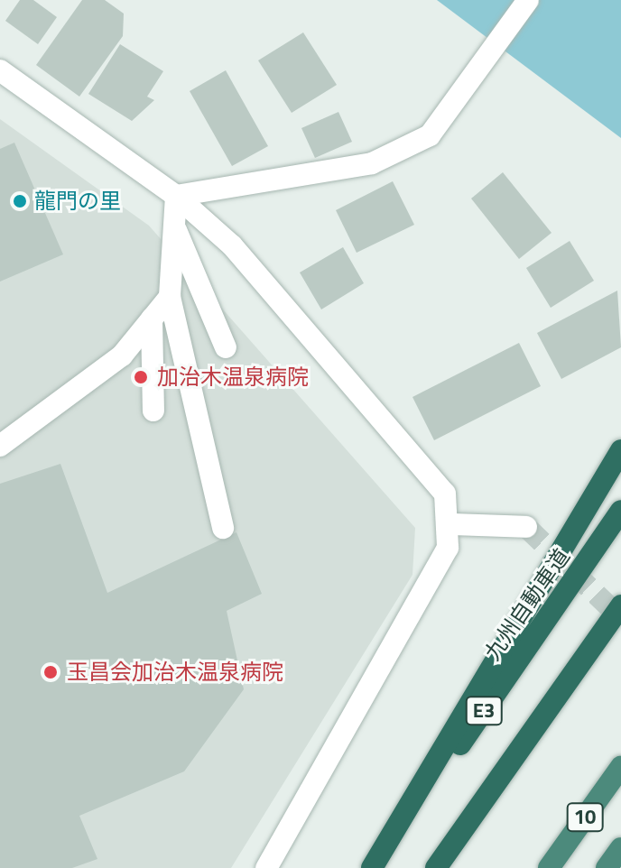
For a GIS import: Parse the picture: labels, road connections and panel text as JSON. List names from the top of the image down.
{
  "streets": {
    "highway": ["九州自動車道", "E3", "10"]
  },
  "places": ["龍門の里", "加治木温泉病院", "玉昌会加治木温泉病院"]
}
